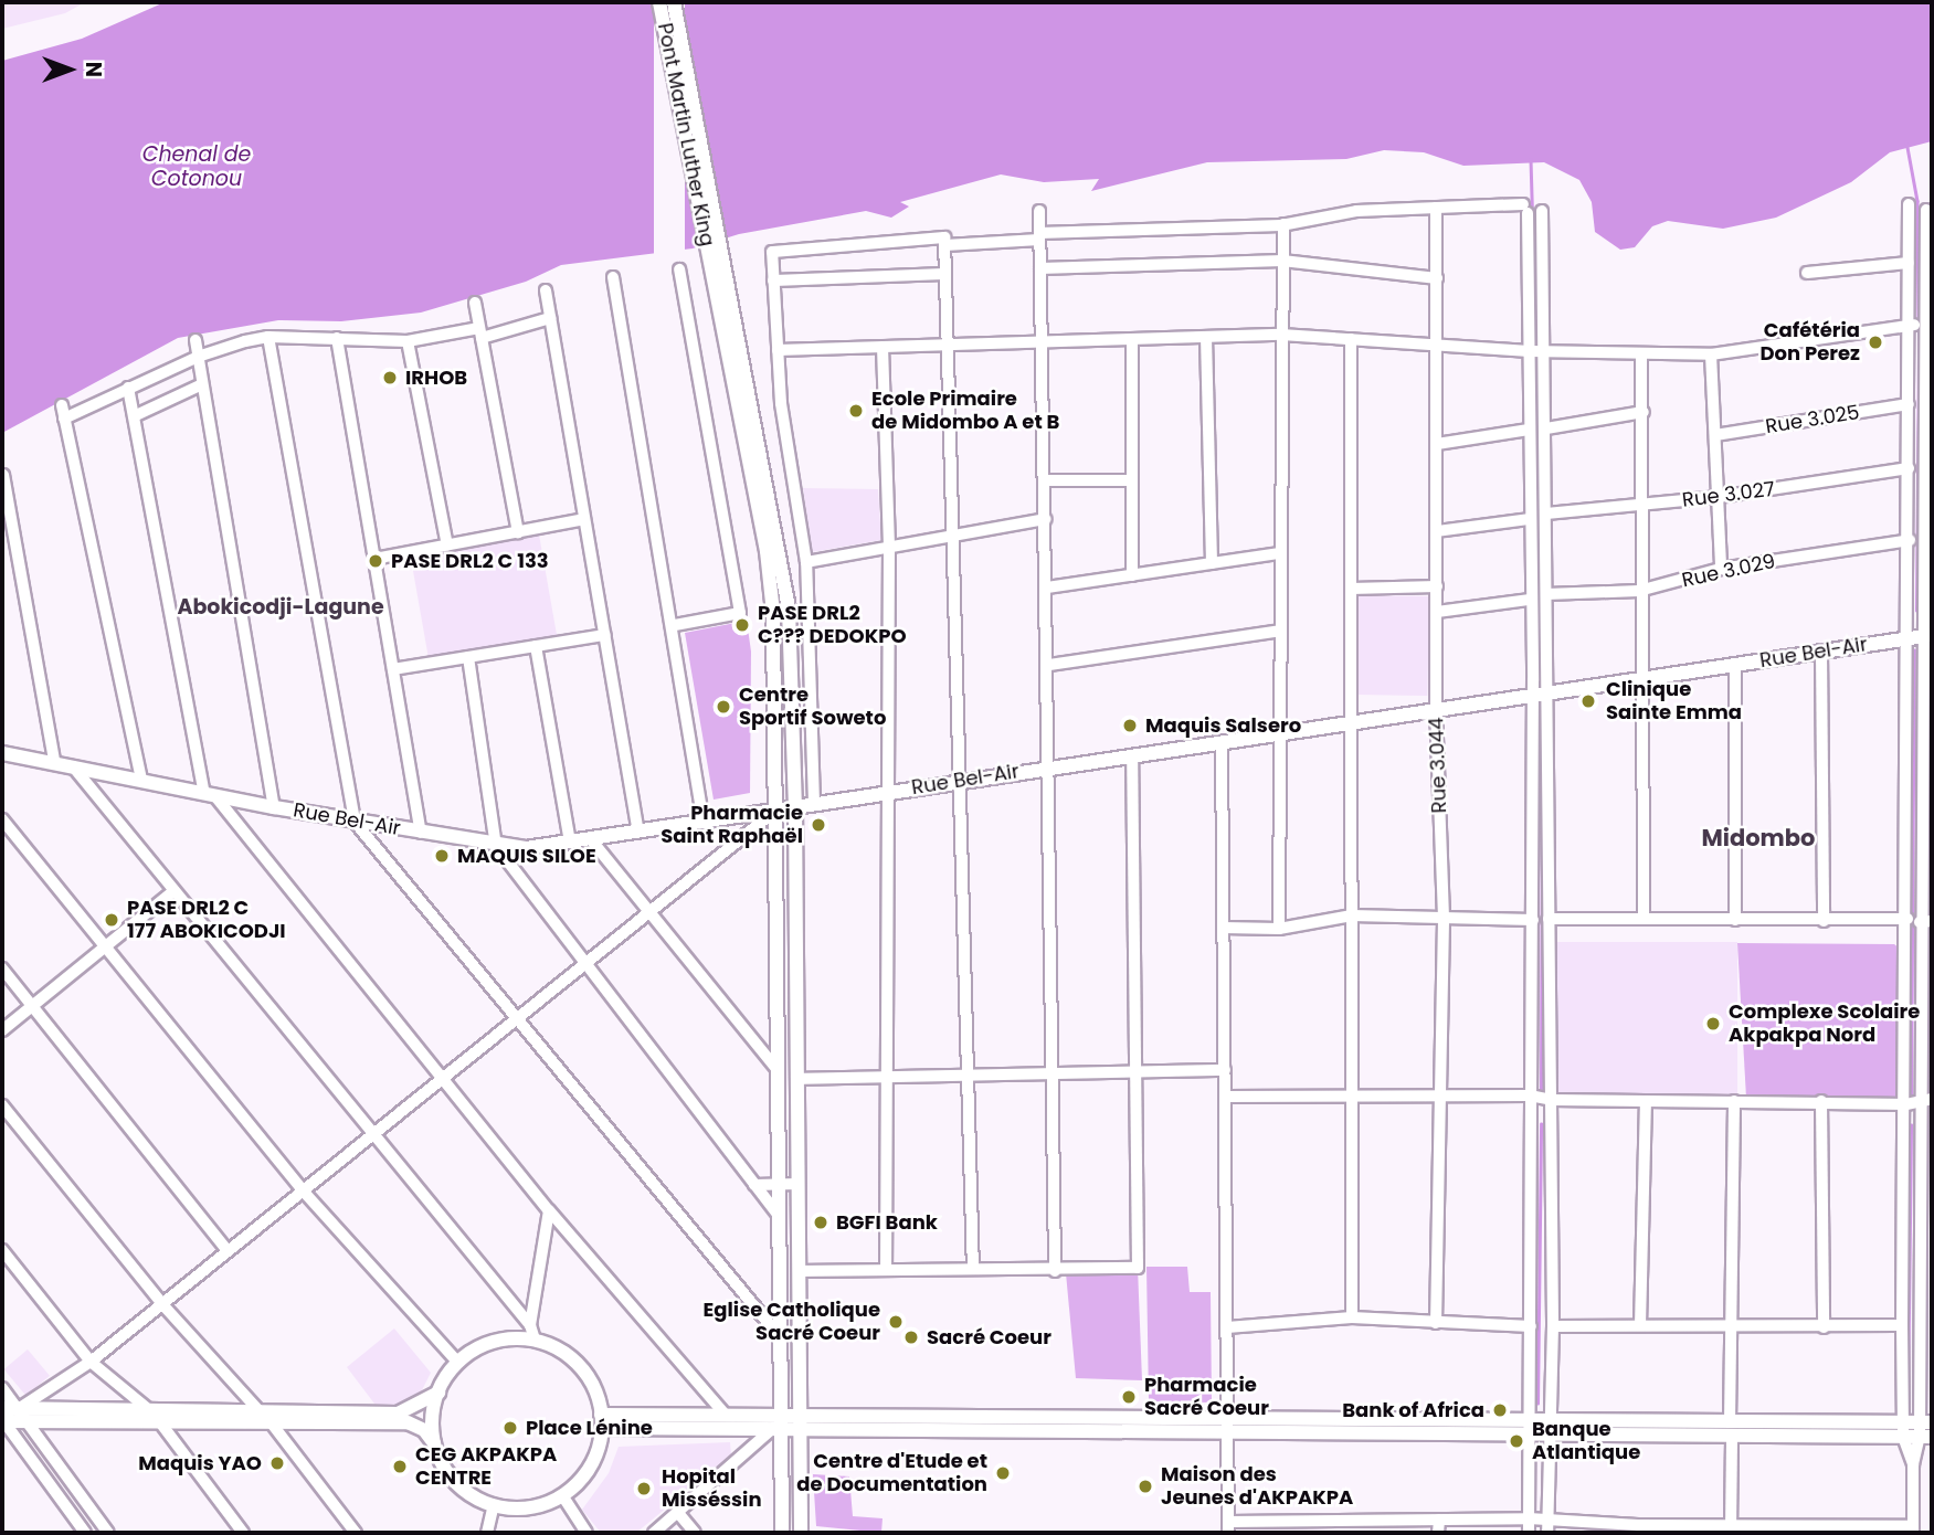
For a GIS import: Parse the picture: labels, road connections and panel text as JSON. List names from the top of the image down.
{
  "streets": {
    "main road": ["Pont Martin Luther King", "Rue Bel-Air"],
    "street": [
      "Rue 3.025",
      "Rue 3.027",
      "Rue 3.029",
      "Rue 3.044"
    ]
  },
  "crossings": [
    ["Rue Bel-Air", "Rue 3.044"]
  ],
  "districts": ["Abokicodji-Lagune", "Midombo"],
  "water": ["Chenal de Cotonou"],
  "places": [
    "Cafétéria Don Perez",
    "IRHOB",
    "Ecole Primaire de Midombo A et B",
    "PASE DRL2 C 133",
    "PASE DRL2 C??? DEDOKPO",
    "Clinique Sainte Emma",
    "Centre Sportif Soweto",
    "Maquis Salsero",
    "Pharmacie Saint Raphaël",
    "MAQUIS SILOE",
    "PASE DRL2 C 177 ABOKICODJI",
    "Complexe Scolaire Akpakpa Nord",
    "BGFI Bank",
    "Eglise Catholique Sacré Coeur",
    "Sacré Coeur",
    "Pharmacie Sacré Coeur",
    "Bank of Africa",
    "Place Lénine",
    "Banque Atlantique",
    "Maquis YAO",
    "CEG AKPAKPA CENTRE",
    "Centre d'Etude et de Documentation",
    "Maison des Jeunes d'AKPAKPA",
    "Hopital Misséssin"
  ],
  "north": "right"
}
